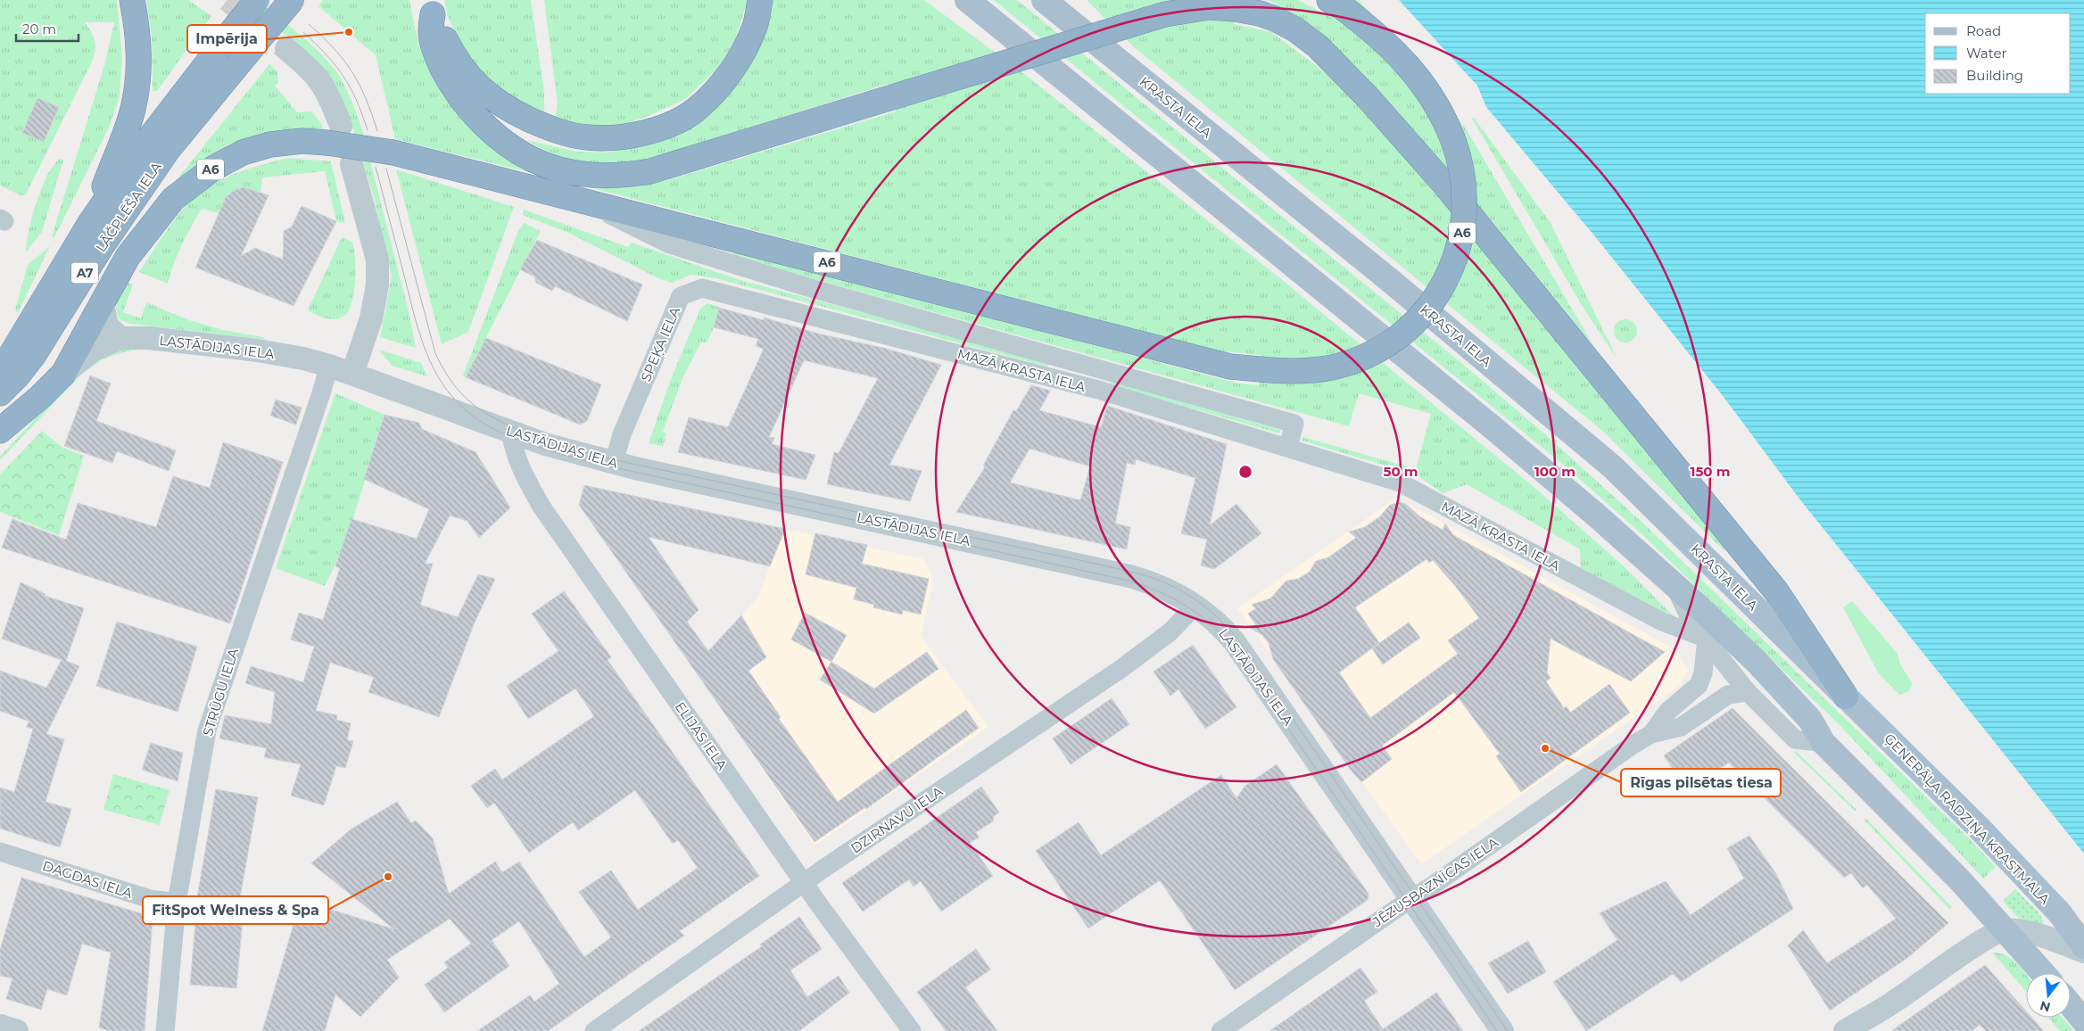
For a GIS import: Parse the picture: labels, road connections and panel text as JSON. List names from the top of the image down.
{
  "streets": {
    "highway": ["A6", "LĀČPLĒŠA IELA", "A7"],
    "main road": ["KRASTA IELA", "ĢENERĀĻA RADZIŅA KRASTMALA"],
    "street": [
      "SPEĶA IELA",
      "LASTĀDIJAS IELA",
      "MAZĀ KRASTA IELA",
      "STRŪGU IELA",
      "ELIJAS IELA",
      "DZIRNAVU IELA",
      "DAGDAS IELA",
      "JĒZUSBAZNĪCAS IELA"
    ]
  },
  "crossings": [
    ["KRASTA IELA", "ĢENERĀĻA RADZIŅA KRASTMALA"],
    ["A6", "LASTĀDIJAS IELA"],
    ["SPEĶA IELA", "LASTĀDIJAS IELA"],
    ["SPEĶA IELA", "MAZĀ KRASTA IELA"],
    ["LASTĀDIJAS IELA", "STRŪGU IELA"],
    ["LASTĀDIJAS IELA", "ELIJAS IELA"],
    ["LASTĀDIJAS IELA", "DZIRNAVU IELA"],
    ["LASTĀDIJAS IELA", "JĒZUSBAZNĪCAS IELA"],
    ["MAZĀ KRASTA IELA", "JĒZUSBAZNĪCAS IELA"],
    ["STRŪGU IELA", "DAGDAS IELA"],
    ["ELIJAS IELA", "DZIRNAVU IELA"]
  ],
  "places": ["Impērija", "Rīgas pilsētas tiesa", "FitSpot Welness & Spa"],
  "legend": ["Road", "Water", "Building"],
  "scale_bar": "20 m",
  "north": "bottom",
  "rings": ["50 m", "100 m", "150 m"]
}
